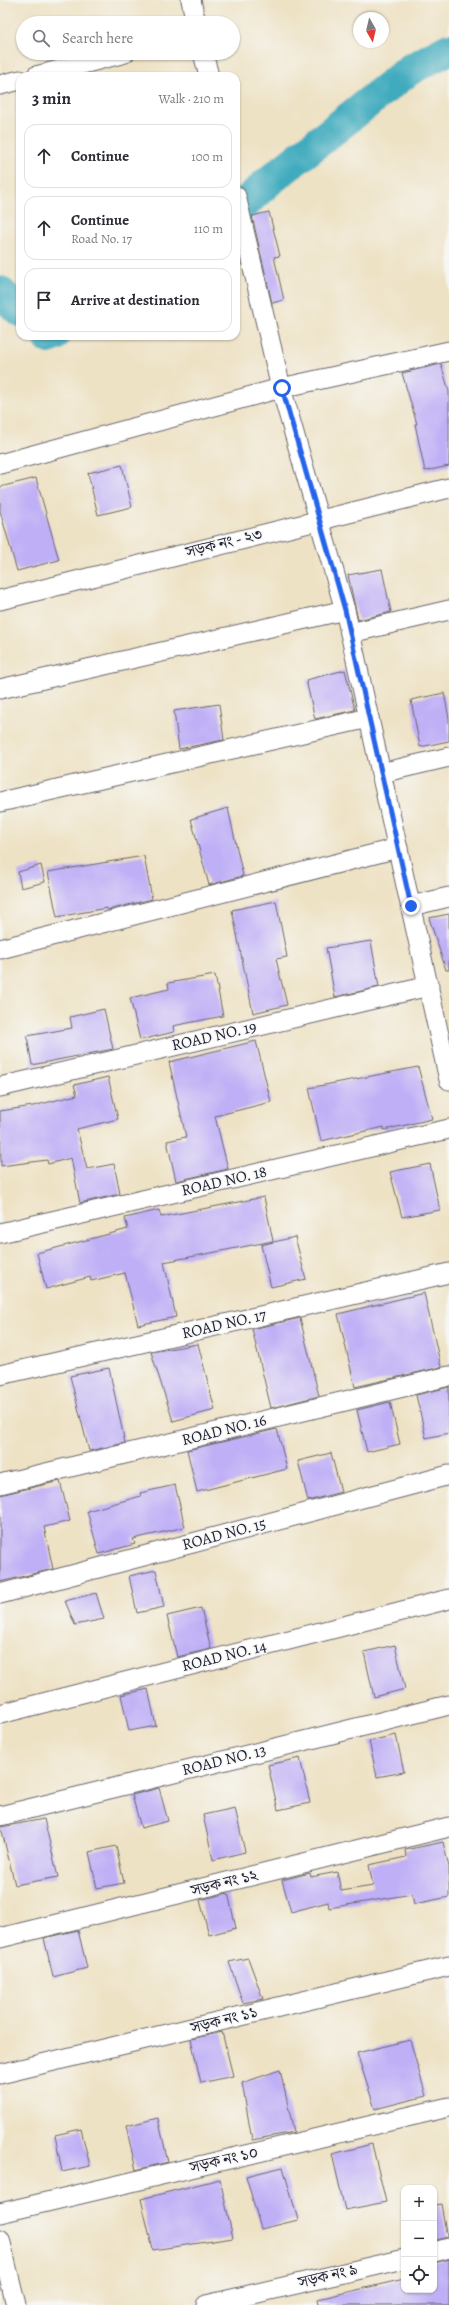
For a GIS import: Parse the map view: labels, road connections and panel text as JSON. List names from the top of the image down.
{
  "streets": {
    "street": [
      "সড়ক নং - ২৩",
      "ROAD NO. 19",
      "ROAD NO. 18",
      "ROAD NO. 17",
      "ROAD NO. 16",
      "ROAD NO. 15",
      "ROAD NO. 14",
      "ROAD NO. 13",
      "সড়ক নং ১২",
      "সড়ক নং ১১",
      "সড়ক নং ১০",
      "সড়ক নং ৯"
    ]
  },
  "north": "bottom",
  "page": {
    "search": "Search here",
    "heading": ["3 min", "Walk · 210 m"],
    "list": [
      ["Continue", "100 m"],
      ["Continue", "Road No. 17", "110 m"],
      "Arrive at destination"
    ],
    "map_buttons": ["+", "−"]
  }
}
